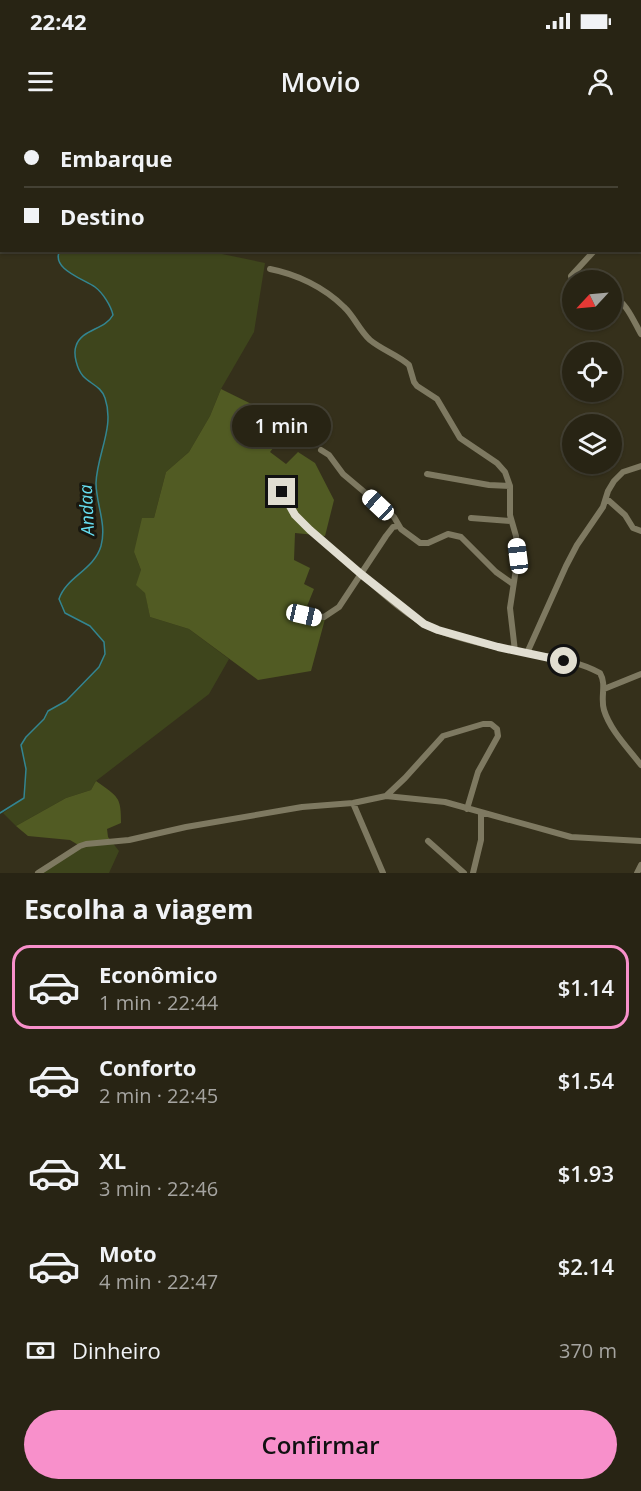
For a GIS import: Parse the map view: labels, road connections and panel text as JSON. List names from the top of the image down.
{
  "water": ["Andaa"],
  "north": "bottom left",
  "page": {
    "status": "22:42",
    "header": "Movio",
    "banner": ["Embarque", "Destino"],
    "bubble": "1 min",
    "heading": "Escolha a viagem",
    "list": [
      {
        "name": "Econômico",
        "note": "1 min · 22:44",
        "value": "$1.14"
      },
      {
        "name": "Conforto",
        "note": "2 min · 22:45",
        "value": "$1.54"
      },
      {
        "name": "XL",
        "note": "3 min · 22:46",
        "value": "$1.93"
      },
      {
        "name": "Moto",
        "note": "4 min · 22:47",
        "value": "$2.14"
      }
    ],
    "pay": ["Dinheiro", "370 m"],
    "buttons": "Confirmar"
  }
}
